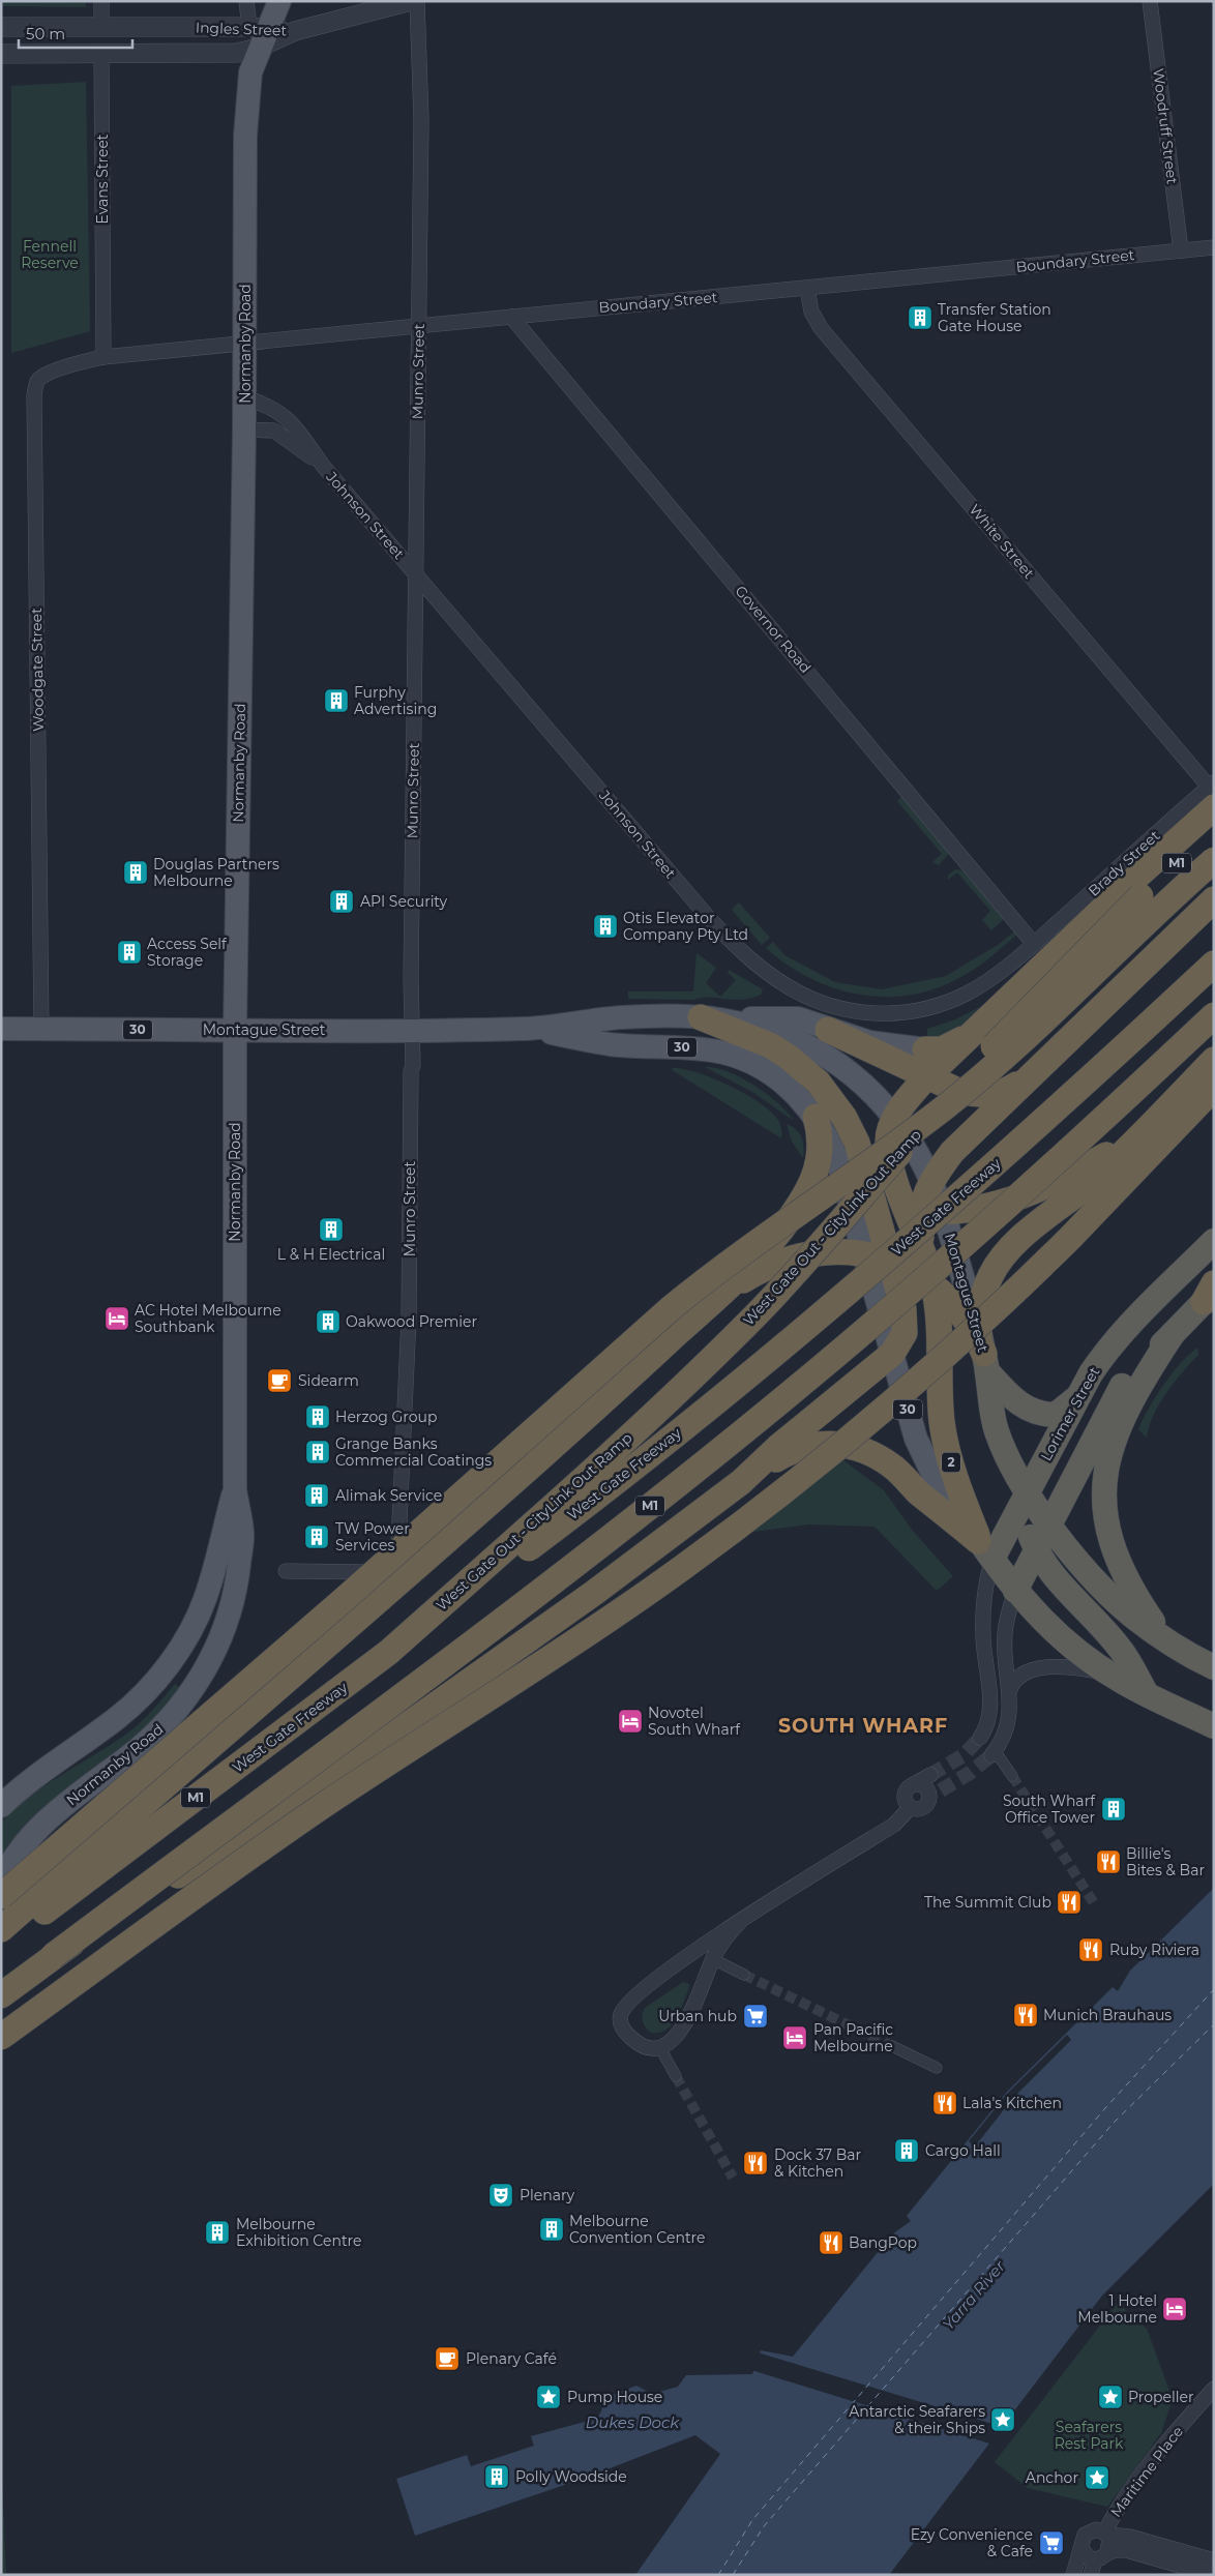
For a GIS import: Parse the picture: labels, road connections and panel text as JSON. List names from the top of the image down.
{
  "streets": {
    "highway": [
      "M1",
      "30",
      "Montague Street",
      "West Gate Freeway",
      "West Gate Out - CityLink Out Ramp",
      "Lorimer Street",
      "2"
    ],
    "main road": ["Normanby Road"],
    "street": [
      "Ingles Street",
      "Woodruff Street",
      "Evans Street",
      "Boundary Street",
      "Munro Street",
      "Johnson Street",
      "White Street",
      "Governor Road",
      "Woodgate Street",
      "Brady Street",
      "Maritime Place"
    ]
  },
  "crossings": [
    ["Ingles Street", "Evans Street"],
    ["Ingles Street", "Normanby Road"],
    ["Woodruff Street", "Boundary Street"],
    ["Evans Street", "Boundary Street"],
    ["Evans Street", "Woodgate Street"],
    ["Boundary Street", "Normanby Road"],
    ["Boundary Street", "Munro Street"],
    ["Boundary Street", "White Street"],
    ["Boundary Street", "Governor Road"],
    ["Boundary Street", "Woodgate Street"],
    ["Normanby Road", "Johnson Street"],
    ["Normanby Road", "Montague Street"],
    ["Munro Street", "Johnson Street"],
    ["Munro Street", "Montague Street"],
    ["Johnson Street", "Governor Road"],
    ["Johnson Street", "Brady Street"],
    ["White Street", "Brady Street"],
    ["Governor Road", "Brady Street"],
    ["Woodgate Street", "Montague Street"],
    ["30", "Montague Street"],
    ["Montague Street", "Lorimer Street"],
    ["Montague Street", "2"],
    ["West Gate Freeway", "West Gate Out - CityLink Out Ramp"],
    ["Lorimer Street", "2"]
  ],
  "districts": ["SOUTH WHARF"],
  "water": ["Yarra River", "Dukes Dock"],
  "parks": ["Fennell Reserve", "Seafarers Rest Park"],
  "places": {
    "building": [
      "Transfer Station Gate House",
      "Furphy Advertising",
      "Douglas Partners Melbourne",
      "API Security",
      "Otis Elevator Company Pty Ltd",
      "Access Self Storage",
      "L & H Electrical",
      "Oakwood Premier",
      "Herzog Group",
      "Grange Banks Commercial Coatings",
      "Alimak Service",
      "TW Power Services",
      "South Wharf Office Tower",
      "Cargo Hall",
      "Melbourne Convention Centre",
      "Melbourne Exhibition Centre",
      "Polly Woodside"
    ],
    "hotel": [
      "AC Hotel Melbourne Southbank",
      "Novotel South Wharf",
      "Pan Pacific Melbourne",
      "1 Hotel Melbourne"
    ],
    "cafe": ["Sidearm", "Plenary Café"],
    "restaurant": [
      "Billie's Bites & Bar",
      "The Summit Club",
      "Ruby Riviera",
      "Munich Brauhaus",
      "Lala's Kitchen",
      "Dock 37 Bar & Kitchen",
      "BangPop"
    ],
    "supermarket": ["Urban hub", "Ezy Convenience & Cafe"],
    "theatre": ["Plenary"],
    "place": [
      "Pump House",
      "Propeller",
      "Antarctic Seafarers & their Ships",
      "Anchor"
    ]
  },
  "scale_bar": "50 m"
}
